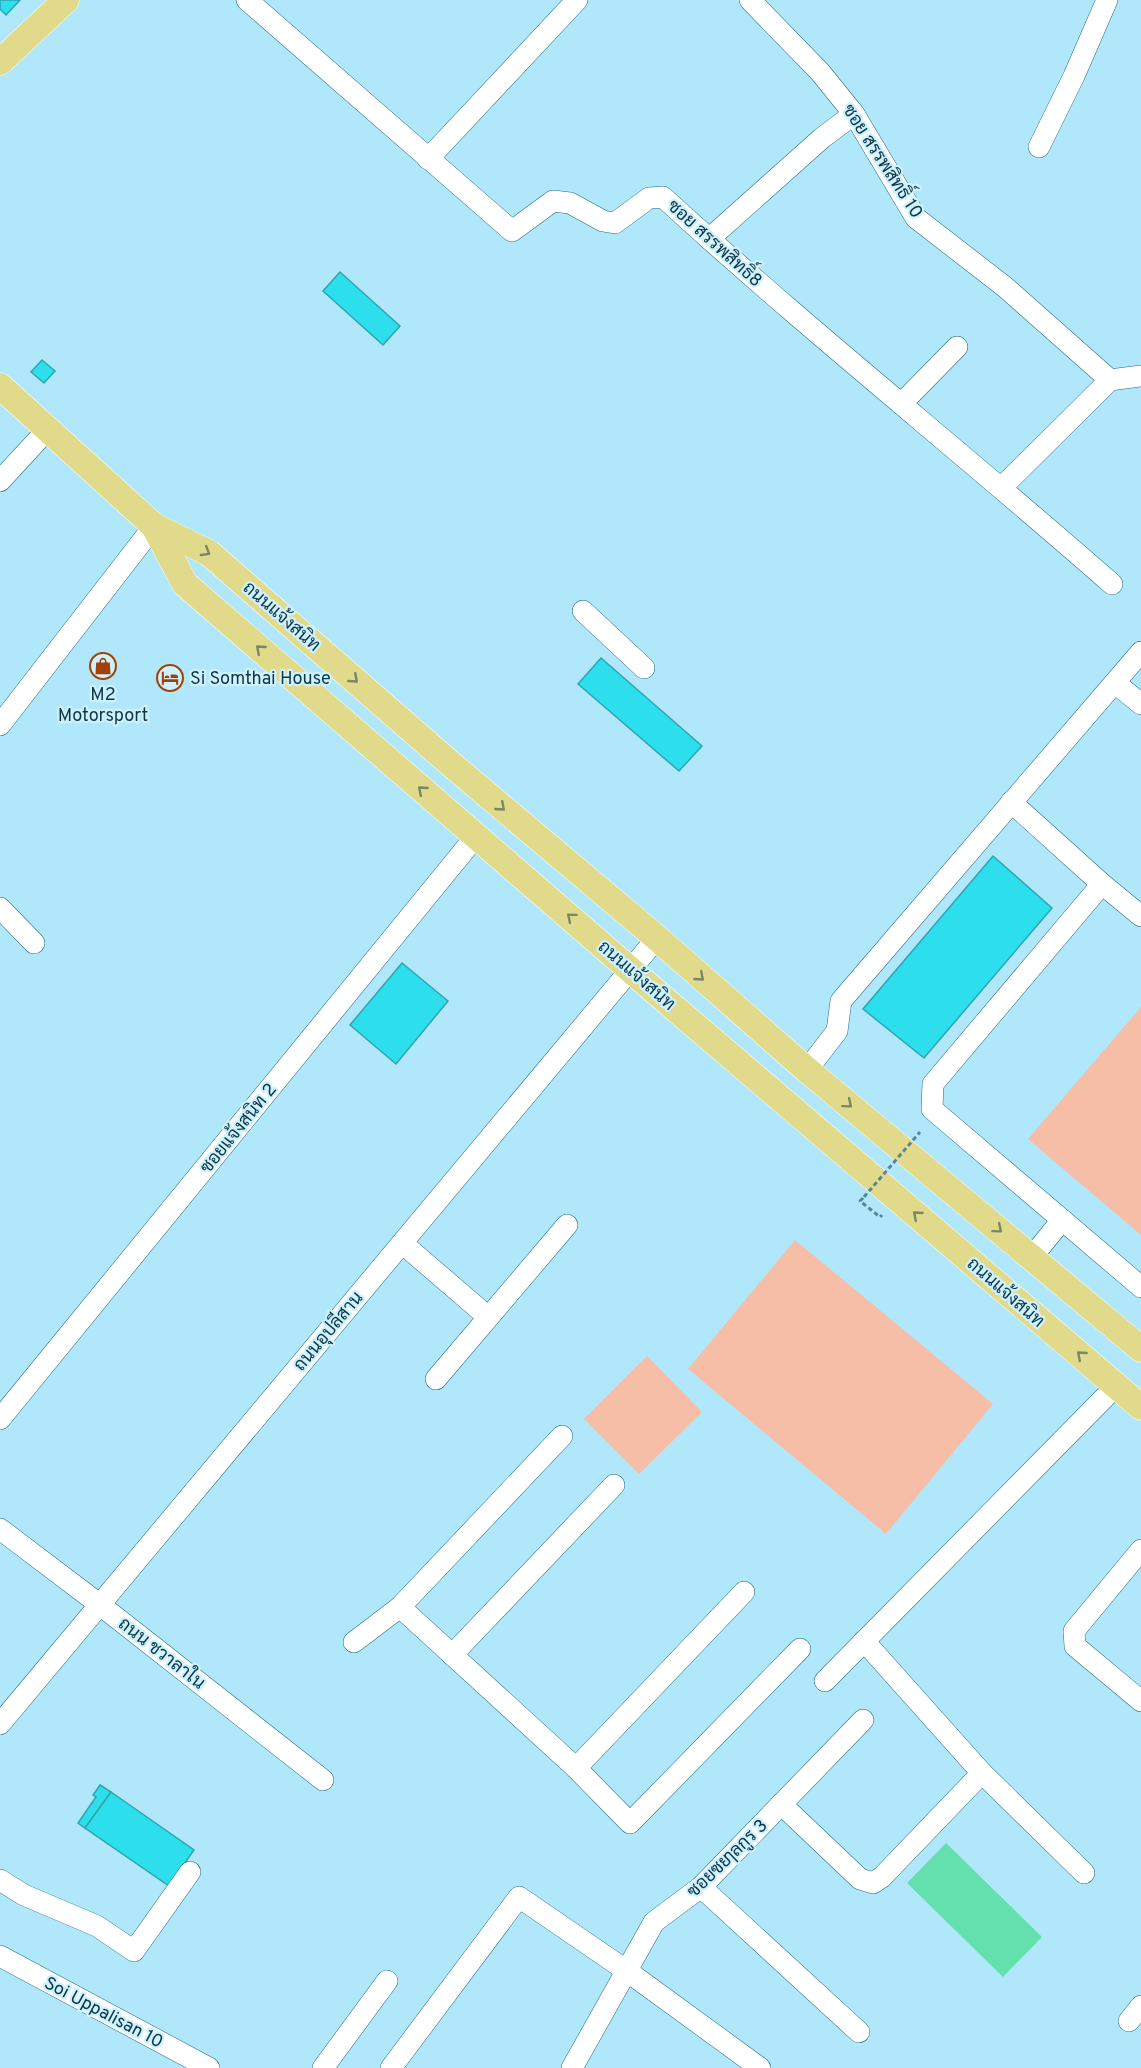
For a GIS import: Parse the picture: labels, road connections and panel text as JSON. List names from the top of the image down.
{
  "streets": {
    "main road": ["ถนนแจ้งสนิท"],
    "street": [
      "ซอย สรรพสิทธิ์ 10",
      "ซอย สรรพสิทธิ์8",
      "ซอยแจ้งสนิท 2",
      "ถนนอุปลีสาน",
      "ถนน ชวาลาใน",
      "ซอยซยๅลกูร 3",
      "Soi Uppalisan 10"
    ]
  },
  "crossings": [
    ["ถนนแจ้งสนิท", "ซอยแจ้งสนิท 2"],
    ["ถนนแจ้งสนิท", "ถนนอุปลีสาน"],
    ["ถนนอุปลีสาน", "ถนน ชวาลาใน"]
  ],
  "places": {
    "shop": ["M2 Motorsport"],
    "hotel": ["Si Somthai House"]
  }
}
